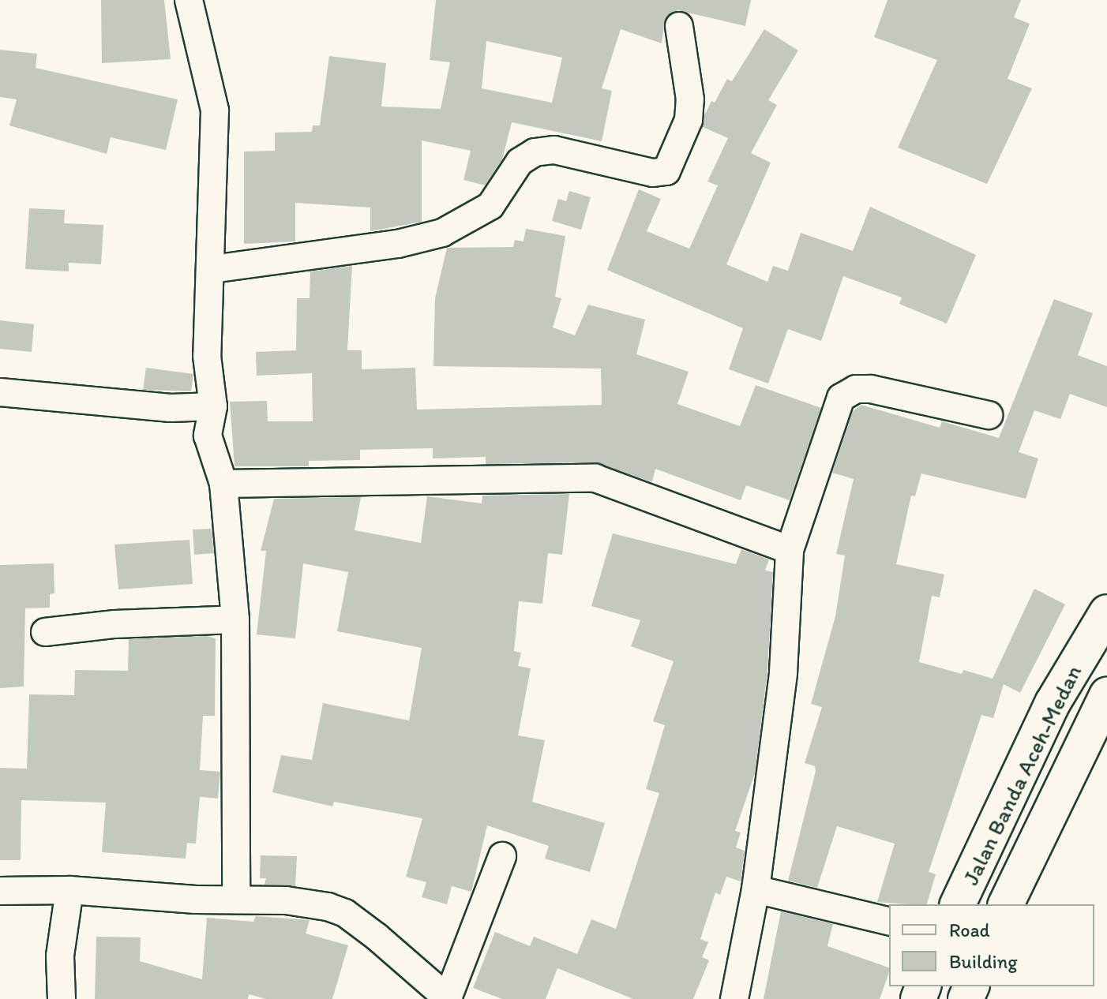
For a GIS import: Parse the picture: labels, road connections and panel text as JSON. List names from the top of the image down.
{
  "streets": {
    "highway": ["Jalan Banda Aceh-Medan"]
  },
  "legend": ["Road", "Building"]
}
